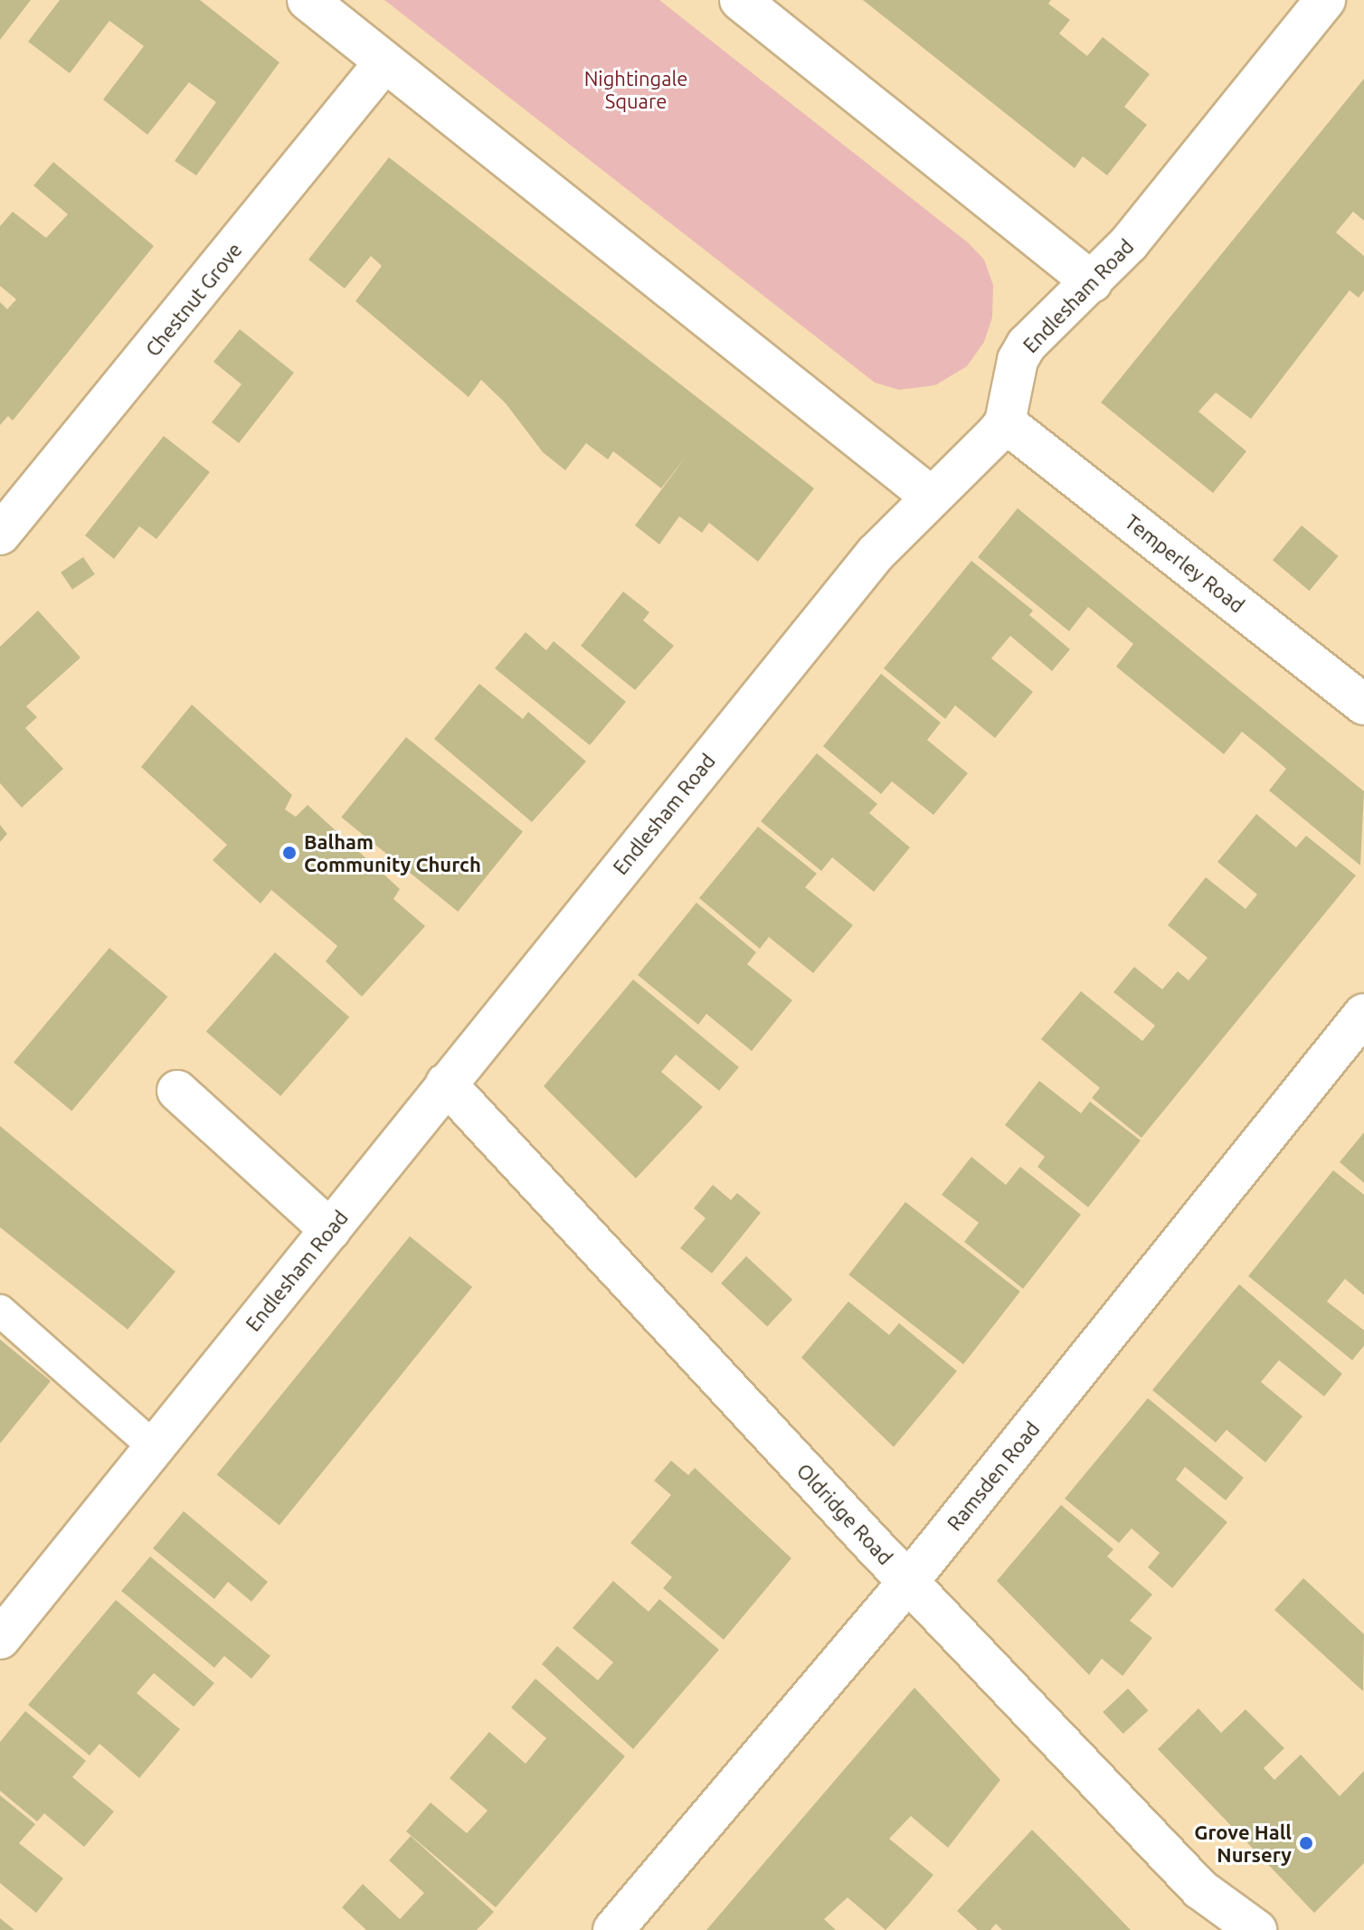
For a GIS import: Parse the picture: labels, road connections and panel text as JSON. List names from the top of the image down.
{
  "streets": {
    "street": [
      "Endlesham Road",
      "Chestnut Grove",
      "Temperley Road",
      "Ramsden Road",
      "Oldridge Road"
    ]
  },
  "crossings": [
    ["Endlesham Road", "Temperley Road"],
    ["Endlesham Road", "Oldridge Road"],
    ["Ramsden Road", "Oldridge Road"]
  ],
  "parks": ["Nightingale Square"],
  "places": ["Balham Community Church", "Grove Hall Nursery"]
}
